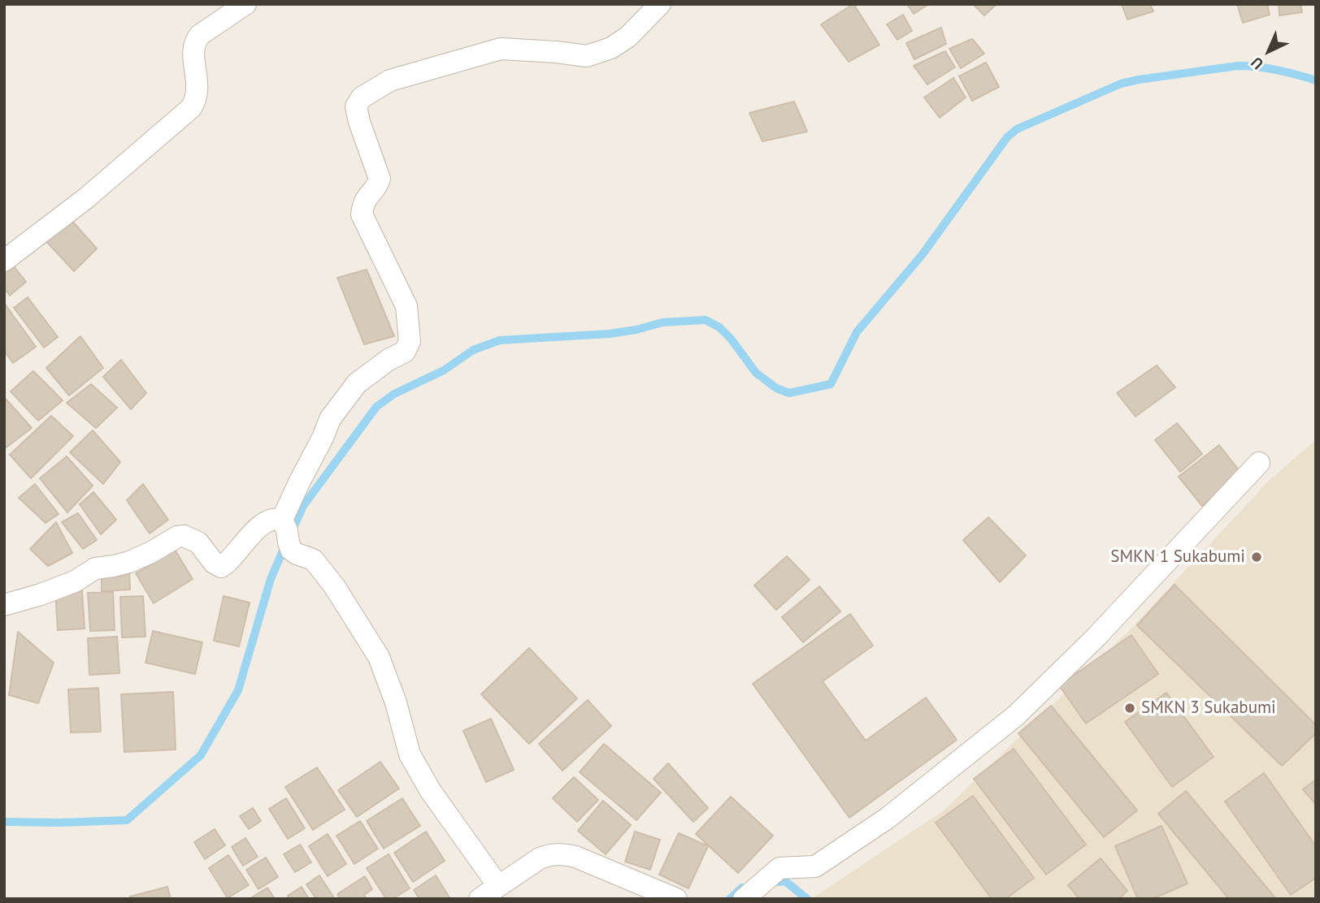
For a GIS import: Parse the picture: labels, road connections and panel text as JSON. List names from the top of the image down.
{
  "places": ["SMKN 1 Sukabumi", "SMKN 3 Sukabumi"],
  "north": "bottom left"
}
